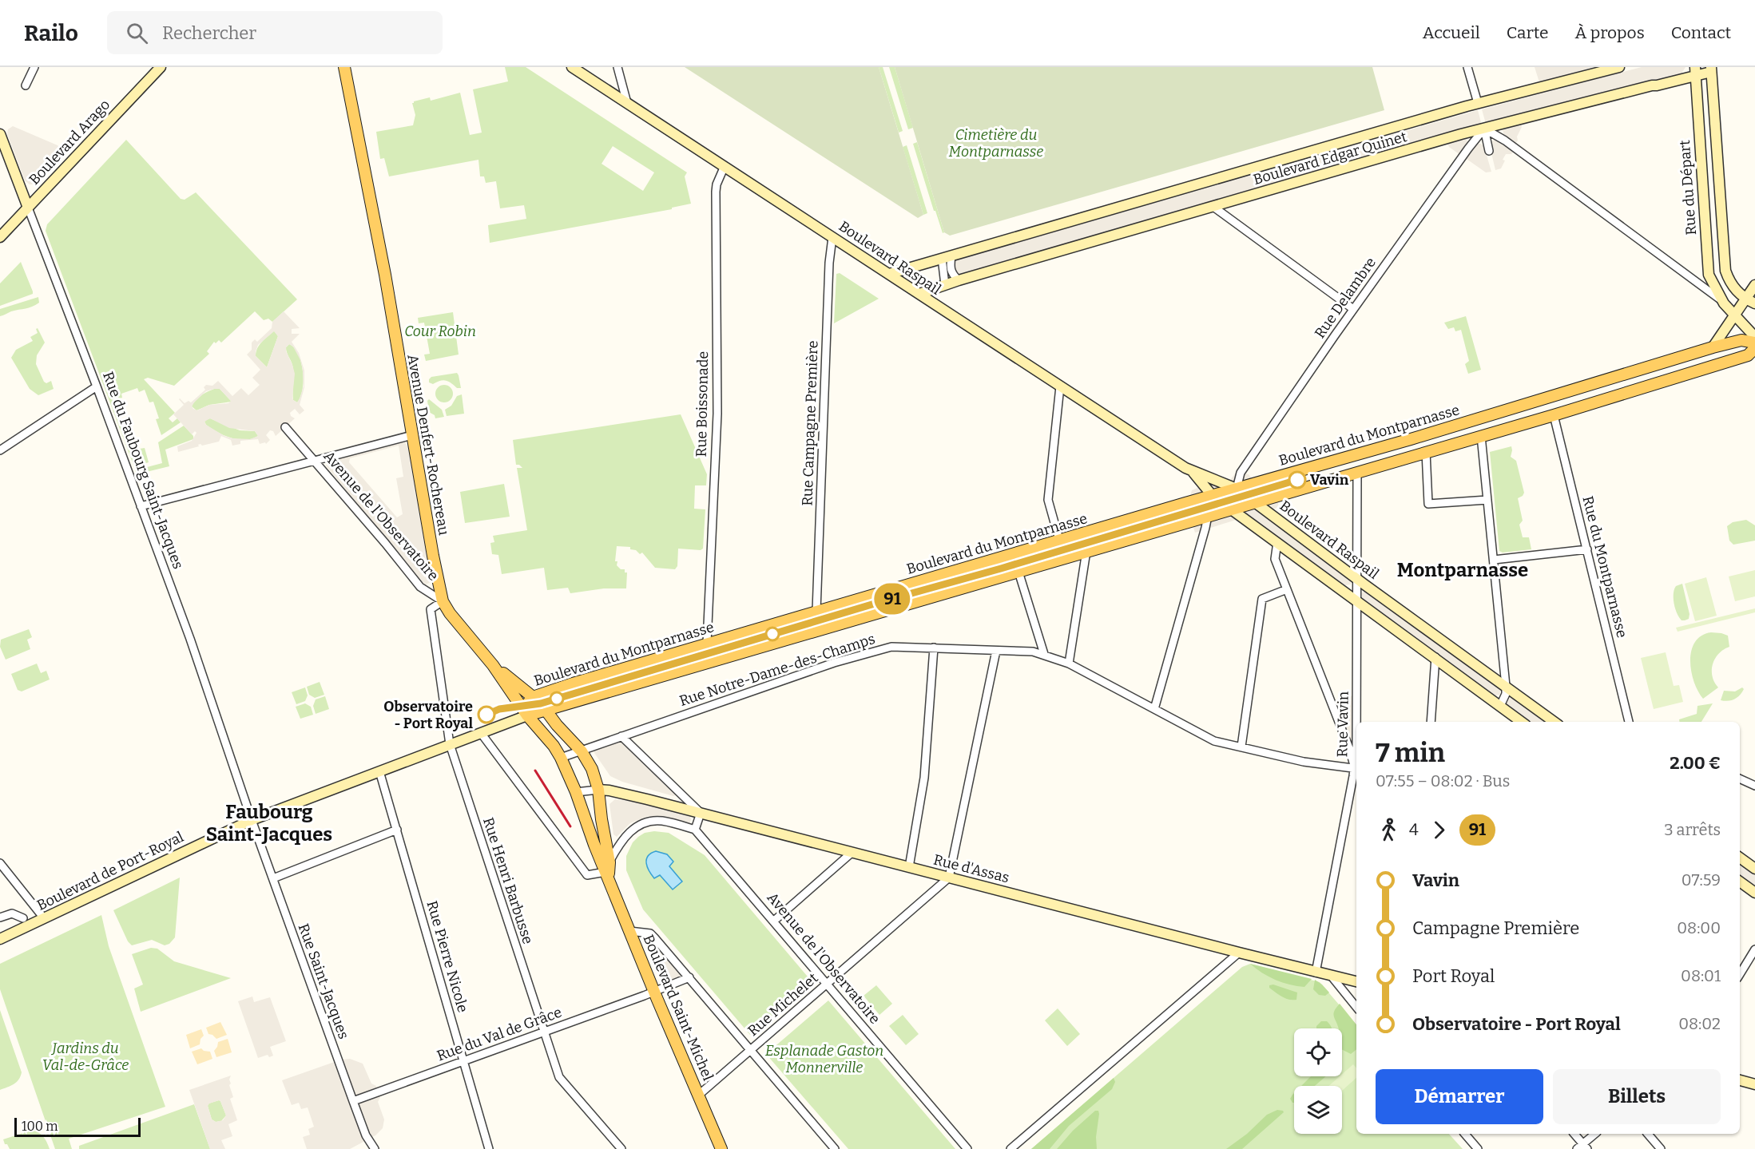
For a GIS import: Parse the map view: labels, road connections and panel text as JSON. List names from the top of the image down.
{
  "streets": {
    "main road": [
      "Boulevard Arago",
      "Boulevard Edgar Quinet",
      "Rue du Départ",
      "Boulevard Raspail",
      "Boulevard du Montparnasse",
      "Avenue Denfert-Rochereau",
      "Rue du Faubourg Saint-Jacques",
      "Avenue de l'Observatoire",
      "Rue d'Assas",
      "Boulevard de Port-Royal",
      "Boulevard Saint-Michel"
    ],
    "street": [
      "Rue Delambre",
      "Rue Boissonade",
      "Rue Campagne Première",
      "Rue du Montparnasse",
      "Rue Notre-Dame-des-Champs",
      "Rue Vavin",
      "Rue Henri Barbusse",
      "Rue Pierre Nicole",
      "Rue Saint-Jacques",
      "Rue Michelet",
      "Rue du Val de Grâce"
    ]
  },
  "crossings": [
    ["Boulevard Arago", "Rue du Faubourg Saint-Jacques"],
    ["Boulevard Edgar Quinet", "Rue du Départ"],
    ["Boulevard Edgar Quinet", "Boulevard Raspail"],
    ["Boulevard Edgar Quinet", "Rue Delambre"],
    ["Boulevard Raspail", "Rue Delambre"],
    ["Boulevard Raspail", "Rue Boissonade"],
    ["Boulevard Raspail", "Rue Campagne Première"],
    ["Boulevard Raspail", "Boulevard du Montparnasse"],
    ["Boulevard Raspail", "Rue Vavin"],
    ["Rue Delambre", "Boulevard du Montparnasse"],
    ["Rue Boissonade", "Boulevard du Montparnasse"],
    ["Rue Campagne Première", "Boulevard du Montparnasse"],
    ["Boulevard du Montparnasse", "Avenue de l'Observatoire"],
    ["Boulevard du Montparnasse", "Boulevard de Port-Royal"],
    ["Avenue Denfert-Rochereau", "Avenue de l'Observatoire"],
    ["Avenue Denfert-Rochereau", "Rue Henri Barbusse"],
    ["Rue du Faubourg Saint-Jacques", "Boulevard de Port-Royal"],
    ["Rue du Faubourg Saint-Jacques", "Rue Saint-Jacques"],
    ["Avenue de l'Observatoire", "Rue Notre-Dame-des-Champs"],
    ["Avenue de l'Observatoire", "Rue d'Assas"],
    ["Avenue de l'Observatoire", "Boulevard de Port-Royal"],
    ["Avenue de l'Observatoire", "Rue Henri Barbusse"],
    ["Avenue de l'Observatoire", "Rue Michelet"],
    ["Avenue de l'Observatoire", "Boulevard Saint-Michel"],
    ["Rue Notre-Dame-des-Champs", "Rue Vavin"],
    ["Rue Vavin", "Rue d'Assas"],
    ["Rue d'Assas", "Rue Michelet"],
    ["Boulevard de Port-Royal", "Rue Henri Barbusse"],
    ["Boulevard de Port-Royal", "Rue Pierre Nicole"],
    ["Boulevard de Port-Royal", "Rue Saint-Jacques"],
    ["Rue Henri Barbusse", "Rue du Val de Grâce"],
    ["Rue Pierre Nicole", "Rue du Val de Grâce"],
    ["Rue Saint-Jacques", "Rue du Val de Grâce"],
    ["Rue Michelet", "Boulevard Saint-Michel"],
    ["Boulevard Saint-Michel", "Rue du Val de Grâce"]
  ],
  "districts": ["Montparnasse", "Faubourg Saint-Jacques"],
  "parks": [
    "Cimetière du Montparnasse",
    "Cour Robin",
    "Jardins du Val-de-Grâce",
    "Esplanade Gaston Monnerville"
  ],
  "places": ["Vavin", "Observatoire - Port Royal"],
  "lines": ["bus line 91"],
  "scale_bar": "100 m",
  "page": {
    "header": "Railo",
    "search": "Rechercher",
    "nav": [
      "Accueil",
      "Carte",
      "À propos",
      "Contact"
    ],
    "on_map": "91",
    "heading": ["7 min", "07:55 – 08:02 · Bus", "2.00 €"],
    "legs": ["4", "91", "3 arrêts"],
    "list": [
      {
        "name": "Vavin",
        "value": "07:59"
      },
      {
        "name": "Campagne Première",
        "value": "08:00"
      },
      {
        "name": "Port Royal",
        "value": "08:01"
      },
      {
        "name": "Observatoire - Port Royal",
        "value": "08:02"
      }
    ],
    "buttons": ["Démarrer", "Billets"],
    "scale": "100 m"
  }
}
